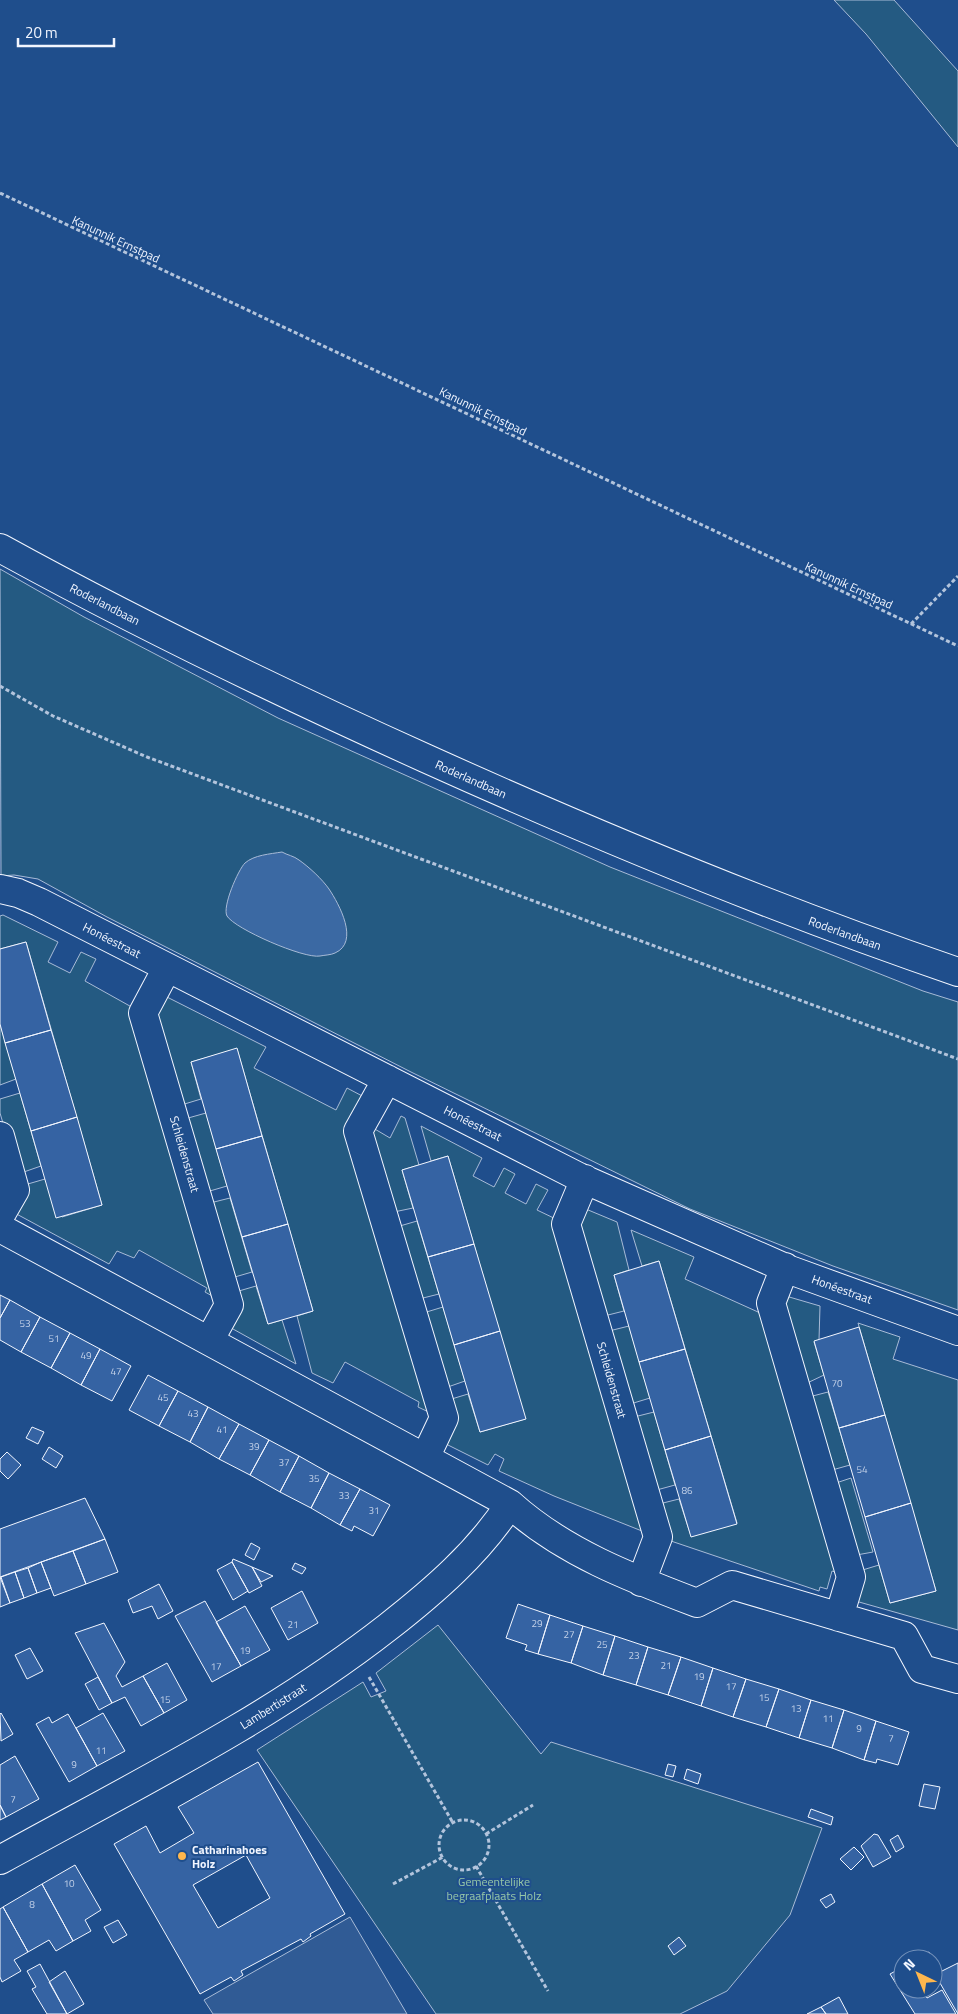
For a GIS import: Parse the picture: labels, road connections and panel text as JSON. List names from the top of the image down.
{
  "streets": {
    "street": [
      "Roderlandbaan",
      "Honéestraat",
      "Schleidenstraat",
      "Lambertistraat"
    ],
    "path": ["Kanunnik Ernstpad"]
  },
  "crossings": [
    ["Honéestraat", "Schleidenstraat"]
  ],
  "parks": ["Gemeentelijke begraafplaats Holz"],
  "places": ["Catharinahoes Holz"],
  "house_numbers": [
    "53",
    "51",
    "49",
    "47",
    "70",
    "45",
    "43",
    "41",
    "39",
    "37",
    "54",
    "35",
    "86",
    "33",
    "31",
    "29",
    "21",
    "27",
    "25",
    "19",
    "23",
    "21",
    "17",
    "19",
    "17",
    "15",
    "15",
    "13",
    "11",
    "9",
    "7",
    "11",
    "9",
    "7",
    "10",
    "8"
  ],
  "scale_bar": "20 m",
  "north": "top left"
}
